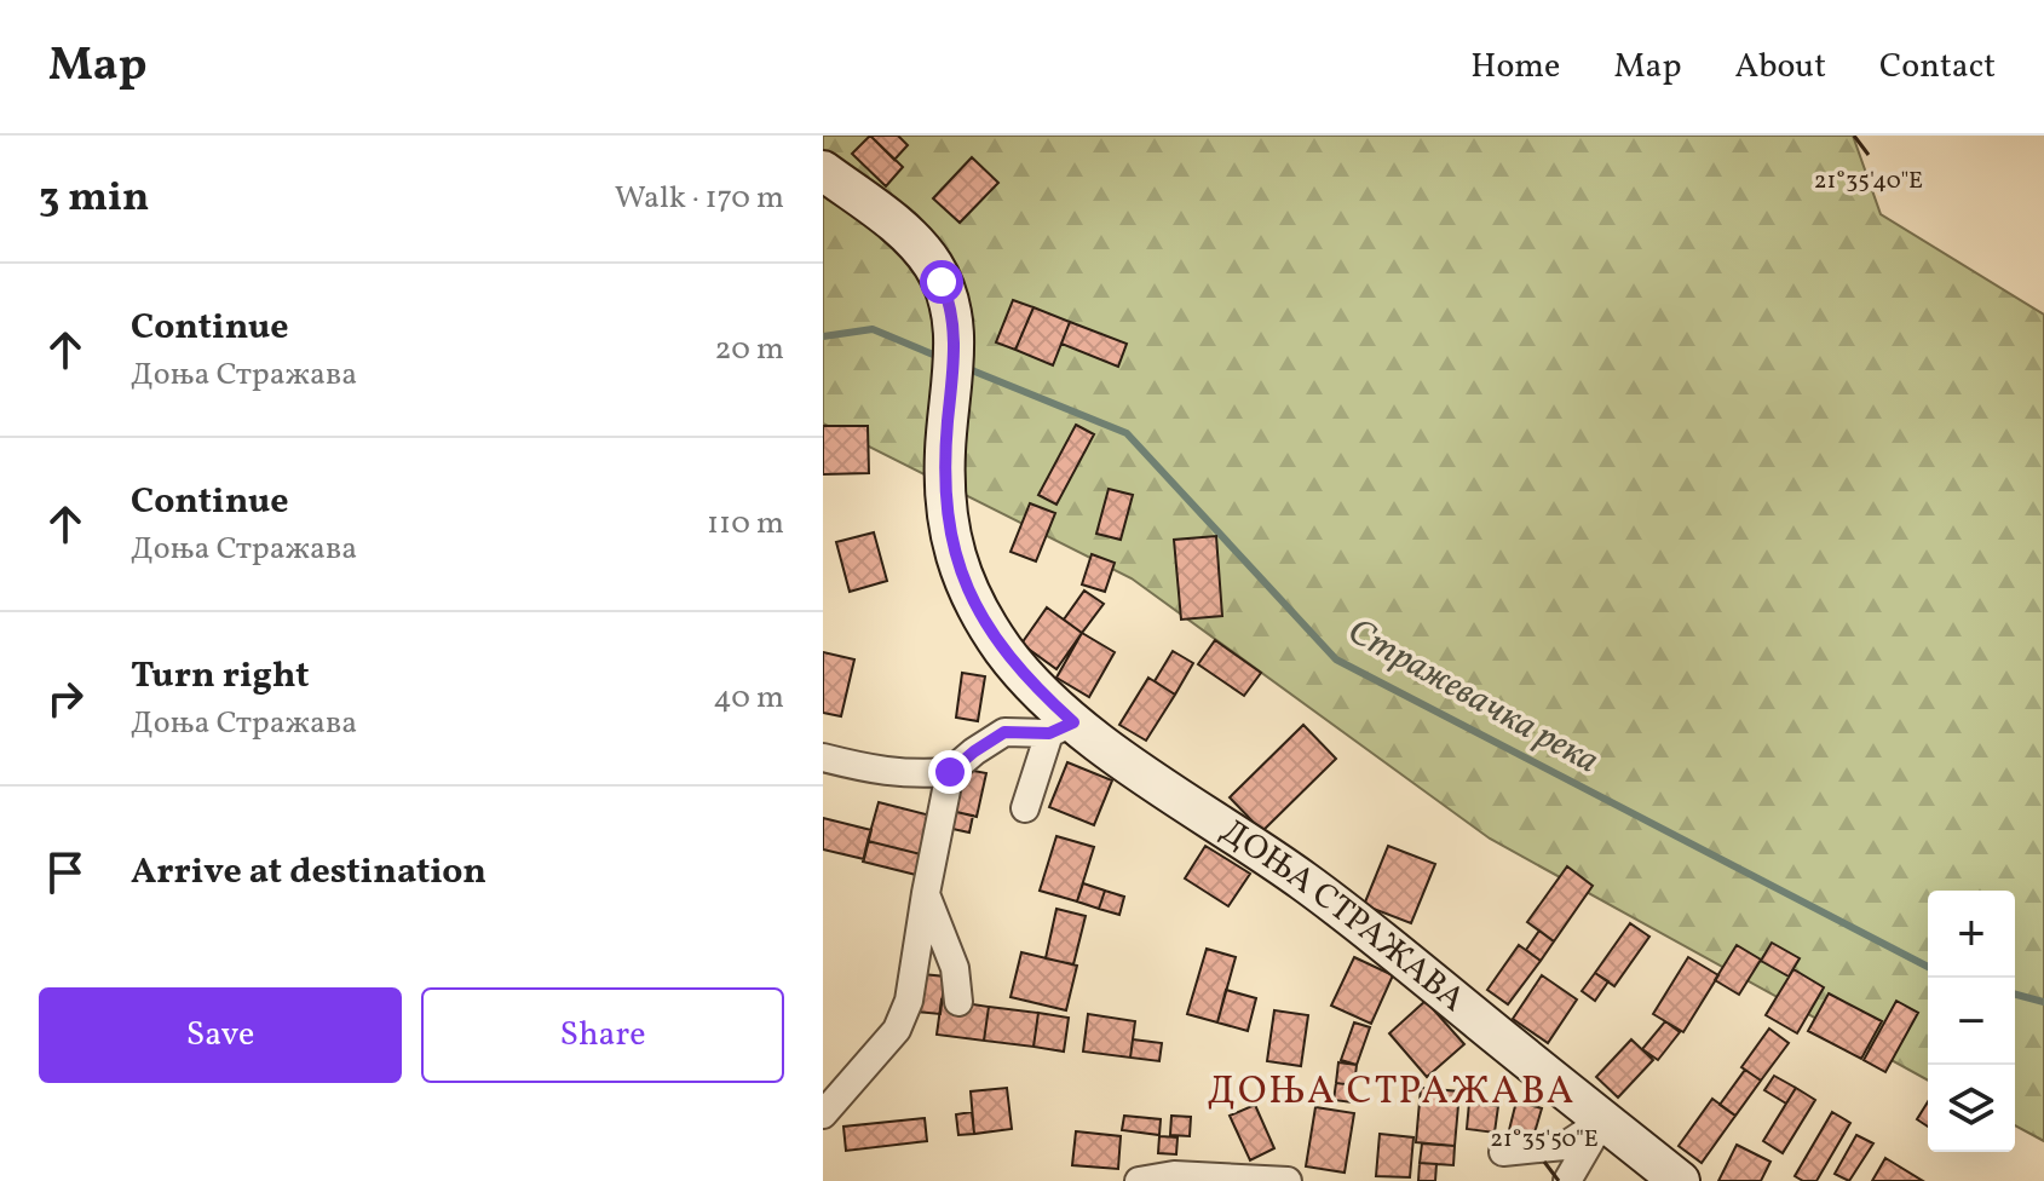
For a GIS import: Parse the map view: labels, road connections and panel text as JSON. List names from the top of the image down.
{
  "streets": {
    "main road": ["ДОЊА СТРАЖАВА"]
  },
  "districts": ["ДОЊА СТРАЖАВА"],
  "water": ["Стражевачка река"],
  "page": {
    "header": "Map",
    "nav": [
      "Home",
      "Map",
      "About",
      "Contact"
    ],
    "heading": ["3 min", "Walk · 170 m"],
    "list": [
      ["Continue", "Доња Стражава", "20 m"],
      ["Continue", "Доња Стражава", "110 m"],
      ["Turn right", "Доња Стражава", "40 m"],
      "Arrive at destination"
    ],
    "map_buttons": ["+", "−"],
    "buttons": ["Save", "Share"]
  },
  "coordinates": ["21°35'40\"E", "21°35'50\"E"]
}
